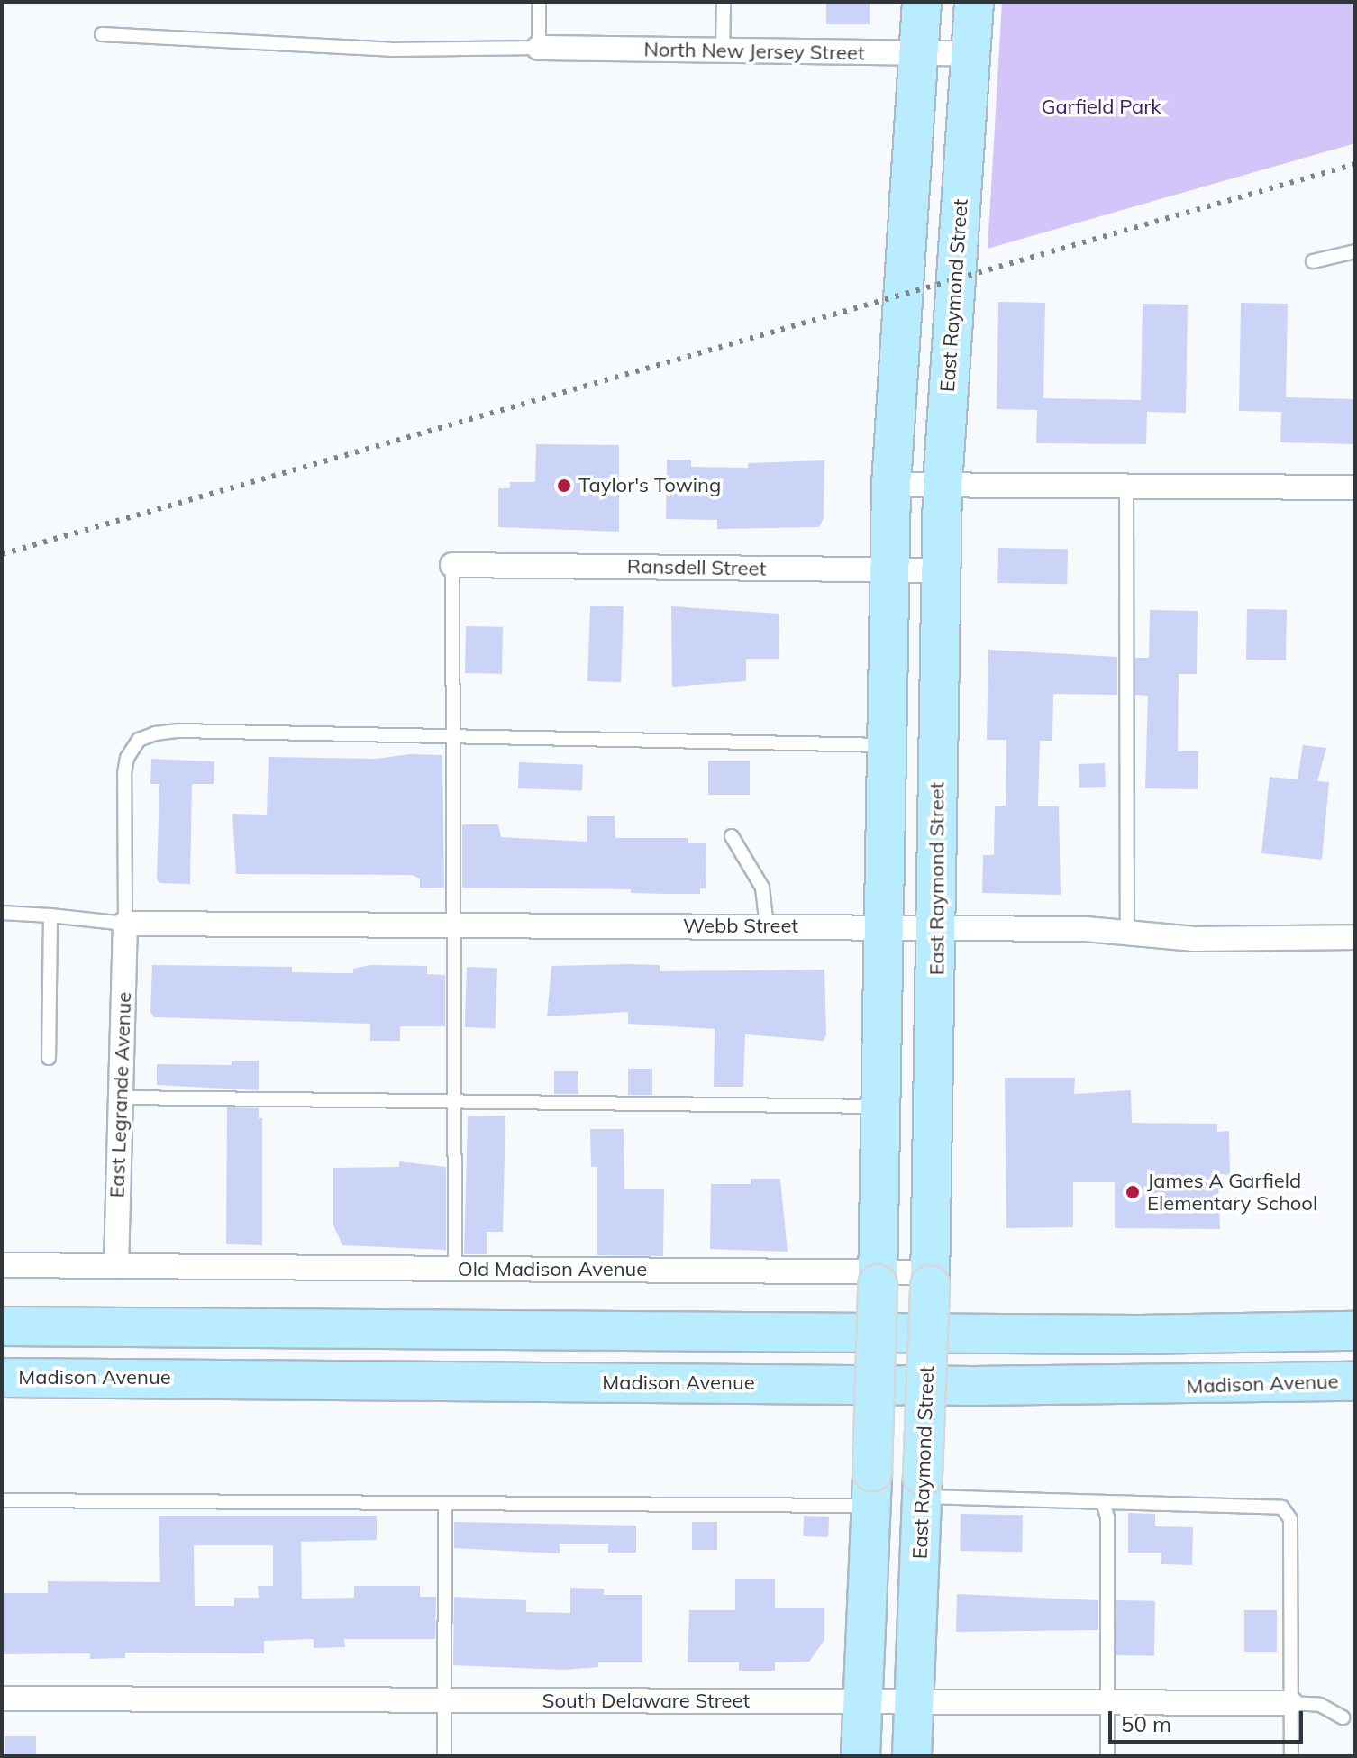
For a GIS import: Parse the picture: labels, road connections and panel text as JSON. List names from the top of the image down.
{
  "streets": {
    "main road": ["East Raymond Street", "Madison Avenue"],
    "street": [
      "North New Jersey Street",
      "Ransdell Street",
      "Webb Street",
      "East Legrande Avenue",
      "Old Madison Avenue",
      "South Delaware Street"
    ]
  },
  "crossings": [
    ["North New Jersey Street", "East Raymond Street"],
    ["East Raymond Street", "Ransdell Street"],
    ["East Raymond Street", "Webb Street"],
    ["East Raymond Street", "Old Madison Avenue"],
    ["East Raymond Street", "South Delaware Street"],
    ["Webb Street", "East Legrande Avenue"],
    ["East Legrande Avenue", "Old Madison Avenue"]
  ],
  "parks": ["Garfield Park"],
  "places": ["Taylor's Towing", "James A Garfield Elementary School"],
  "scale_bar": "50 m"
}
